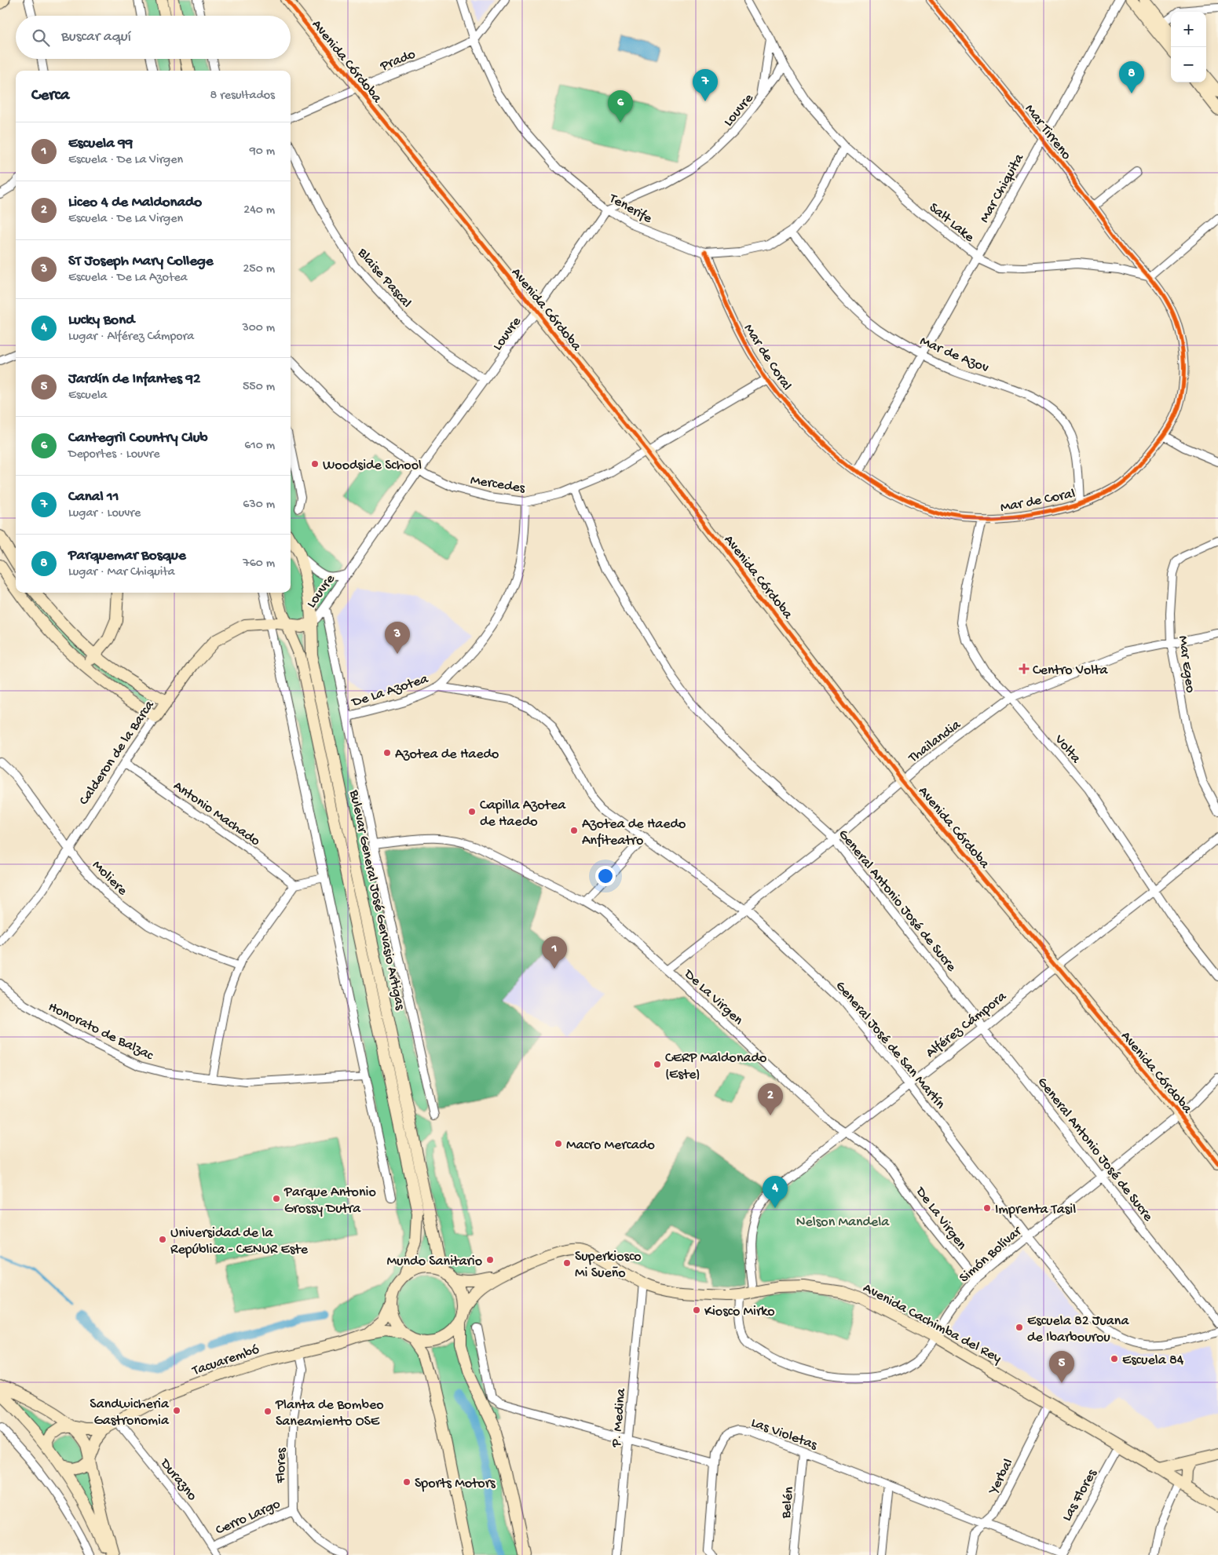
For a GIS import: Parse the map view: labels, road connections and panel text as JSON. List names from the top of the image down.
{
  "streets": {
    "street": [
      "Prado",
      "Avenida Córdoba",
      "Louvre",
      "Mar Tirreno",
      "Mar Chiquita",
      "Tenerife",
      "Salt Lake",
      "Blaise Pascal",
      "Mar de Azov",
      "Mar de Coral",
      "Mercedes",
      "Mar Egeo",
      "De La Azotea",
      "Thailandia",
      "Volta",
      "Calderon de la Barca",
      "Antonio Machado",
      "Moliere",
      "Bulevar General José Gervasio Artigas",
      "General Antonio José de Sucre",
      "De La Virgen",
      "Alférez Cámpora",
      "Honorato de Balzac",
      "General José de San Martín",
      "Simón Bolívar",
      "Avenida Cachimba del Rey",
      "Tacuarembó",
      "P. Medina",
      "Las Violetas",
      "Flores",
      "Yerbal",
      "Durazno",
      "Las Flores",
      "Belén",
      "Cerro Largo"
    ]
  },
  "crossings": [
    ["Prado", "Avenida Córdoba"],
    ["Prado", "Tenerife"],
    ["Avenida Córdoba", "Louvre"],
    ["Avenida Córdoba", "Mercedes"],
    ["Avenida Córdoba", "Thailandia"],
    ["Avenida Córdoba", "Alférez Cámpora"],
    ["Avenida Córdoba", "Simón Bolívar"],
    ["Louvre", "Tenerife"],
    ["Louvre", "Salt Lake"],
    ["Louvre", "Blaise Pascal"],
    ["Louvre", "Mercedes"],
    ["Louvre", "Calderon de la Barca"],
    ["Louvre", "Bulevar General José Gervasio Artigas"],
    ["Mar Tirreno", "Mar Chiquita"],
    ["Mar Tirreno", "Salt Lake"],
    ["Mar Tirreno", "Mar de Coral"],
    ["Mar Chiquita", "Salt Lake"],
    ["Mar Chiquita", "Mar de Azov"],
    ["Mar Chiquita", "Mar de Coral"],
    ["Tenerife", "Salt Lake"],
    ["Tenerife", "Mar de Azov"],
    ["Tenerife", "Mar de Coral"],
    ["Salt Lake", "Mar de Coral"],
    ["Mar de Azov", "Mar de Coral"],
    ["Mar de Coral", "Mercedes"],
    ["Mar de Coral", "Volta"],
    ["Mercedes", "De La Azotea"],
    ["Mercedes", "General Antonio José de Sucre"],
    ["Mar Egeo", "Thailandia"],
    ["De La Azotea", "Bulevar General José Gervasio Artigas"],
    ["De La Azotea", "General José de San Martín"],
    ["Thailandia", "Volta"],
    ["Thailandia", "General Antonio José de Sucre"],
    ["Thailandia", "De La Virgen"],
    ["Thailandia", "General José de San Martín"],
    ["Volta", "Alférez Cámpora"],
    ["Calderon de la Barca", "Antonio Machado"],
    ["Calderon de la Barca", "Moliere"],
    ["Calderon de la Barca", "Bulevar General José Gervasio Artigas"],
    ["Bulevar General José Gervasio Artigas", "De La Virgen"],
    ["Bulevar General José Gervasio Artigas", "Avenida Cachimba del Rey"],
    ["Bulevar General José Gervasio Artigas", "Tacuarembó"],
    ["General Antonio José de Sucre", "Alférez Cámpora"],
    ["General Antonio José de Sucre", "Simón Bolívar"],
    ["De La Virgen", "Alférez Cámpora"],
    ["De La Virgen", "Simón Bolívar"],
    ["Alférez Cámpora", "General José de San Martín"],
    ["Alférez Cámpora", "Avenida Cachimba del Rey"],
    ["General José de San Martín", "Simón Bolívar"],
    ["Simón Bolívar", "Avenida Cachimba del Rey"],
    ["Avenida Cachimba del Rey", "Tacuarembó"],
    ["Avenida Cachimba del Rey", "P. Medina"],
    ["Avenida Cachimba del Rey", "Yerbal"],
    ["Avenida Cachimba del Rey", "Las Flores"],
    ["Tacuarembó", "Flores"],
    ["Tacuarembó", "Durazno"],
    ["Las Violetas", "Yerbal"],
    ["Las Violetas", "Las Flores"],
    ["Las Violetas", "Belén"],
    ["Flores", "Cerro Largo"],
    ["Durazno", "Cerro Largo"]
  ],
  "parks": ["Nelson Mandela"],
  "places": {
    "other": [
      "Woodside School",
      "Azotea de Haedo",
      "Capilla Azotea de Haedo",
      "Azotea de Haedo Anfiteatro",
      "CERP Maldonado (Este)",
      "Macro Mercado",
      "Parque Antonio Grossy Dutra",
      "Imprenta Tasil",
      "Universidad de la República - CENUR Este",
      "Mundo Sanitario",
      "Superkiosco Mi Sueño",
      "Kiosco Mirko",
      "Escuela 82 Juana de Ibarbourou",
      "Escuela 84",
      "Sandwicheria Gastronomia",
      "Planta de Bombeo Saneamiento OSE",
      "Sports Motors"
    ],
    "health": ["Centro Volta"]
  },
  "page": {
    "map_buttons": ["+", "−"],
    "search": "Buscar aquí",
    "pins": [
      "8",
      "7",
      "6",
      "3",
      "1",
      "2",
      "4",
      "5"
    ],
    "heading": ["Cerca", "8 resultados"],
    "list": [
      {
        "mark": "1",
        "name": "Escuela 99",
        "note": "Escuela · De La Virgen",
        "value": "90 m"
      },
      {
        "mark": "2",
        "name": "Liceo 4 de Maldonado",
        "note": "Escuela · De La Virgen",
        "value": "240 m"
      },
      {
        "mark": "3",
        "name": "ST Joseph Mary College",
        "note": "Escuela · De La Azotea",
        "value": "250 m"
      },
      {
        "mark": "4",
        "name": "Lucky Bond",
        "note": "Lugar · Alférez Cámpora",
        "value": "300 m"
      },
      {
        "mark": "5",
        "name": "Jardín de Infantes 92",
        "note": "Escuela",
        "value": "550 m"
      },
      {
        "mark": "6",
        "name": "Cantegril Country Club",
        "note": "Deportes · Louvre",
        "value": "610 m"
      },
      {
        "mark": "7",
        "name": "Canal 11",
        "note": "Lugar · Louvre",
        "value": "630 m"
      },
      {
        "mark": "8",
        "name": "Parquemar Bosque",
        "note": "Lugar · Mar Chiquita",
        "value": "760 m"
      }
    ]
  }
}
